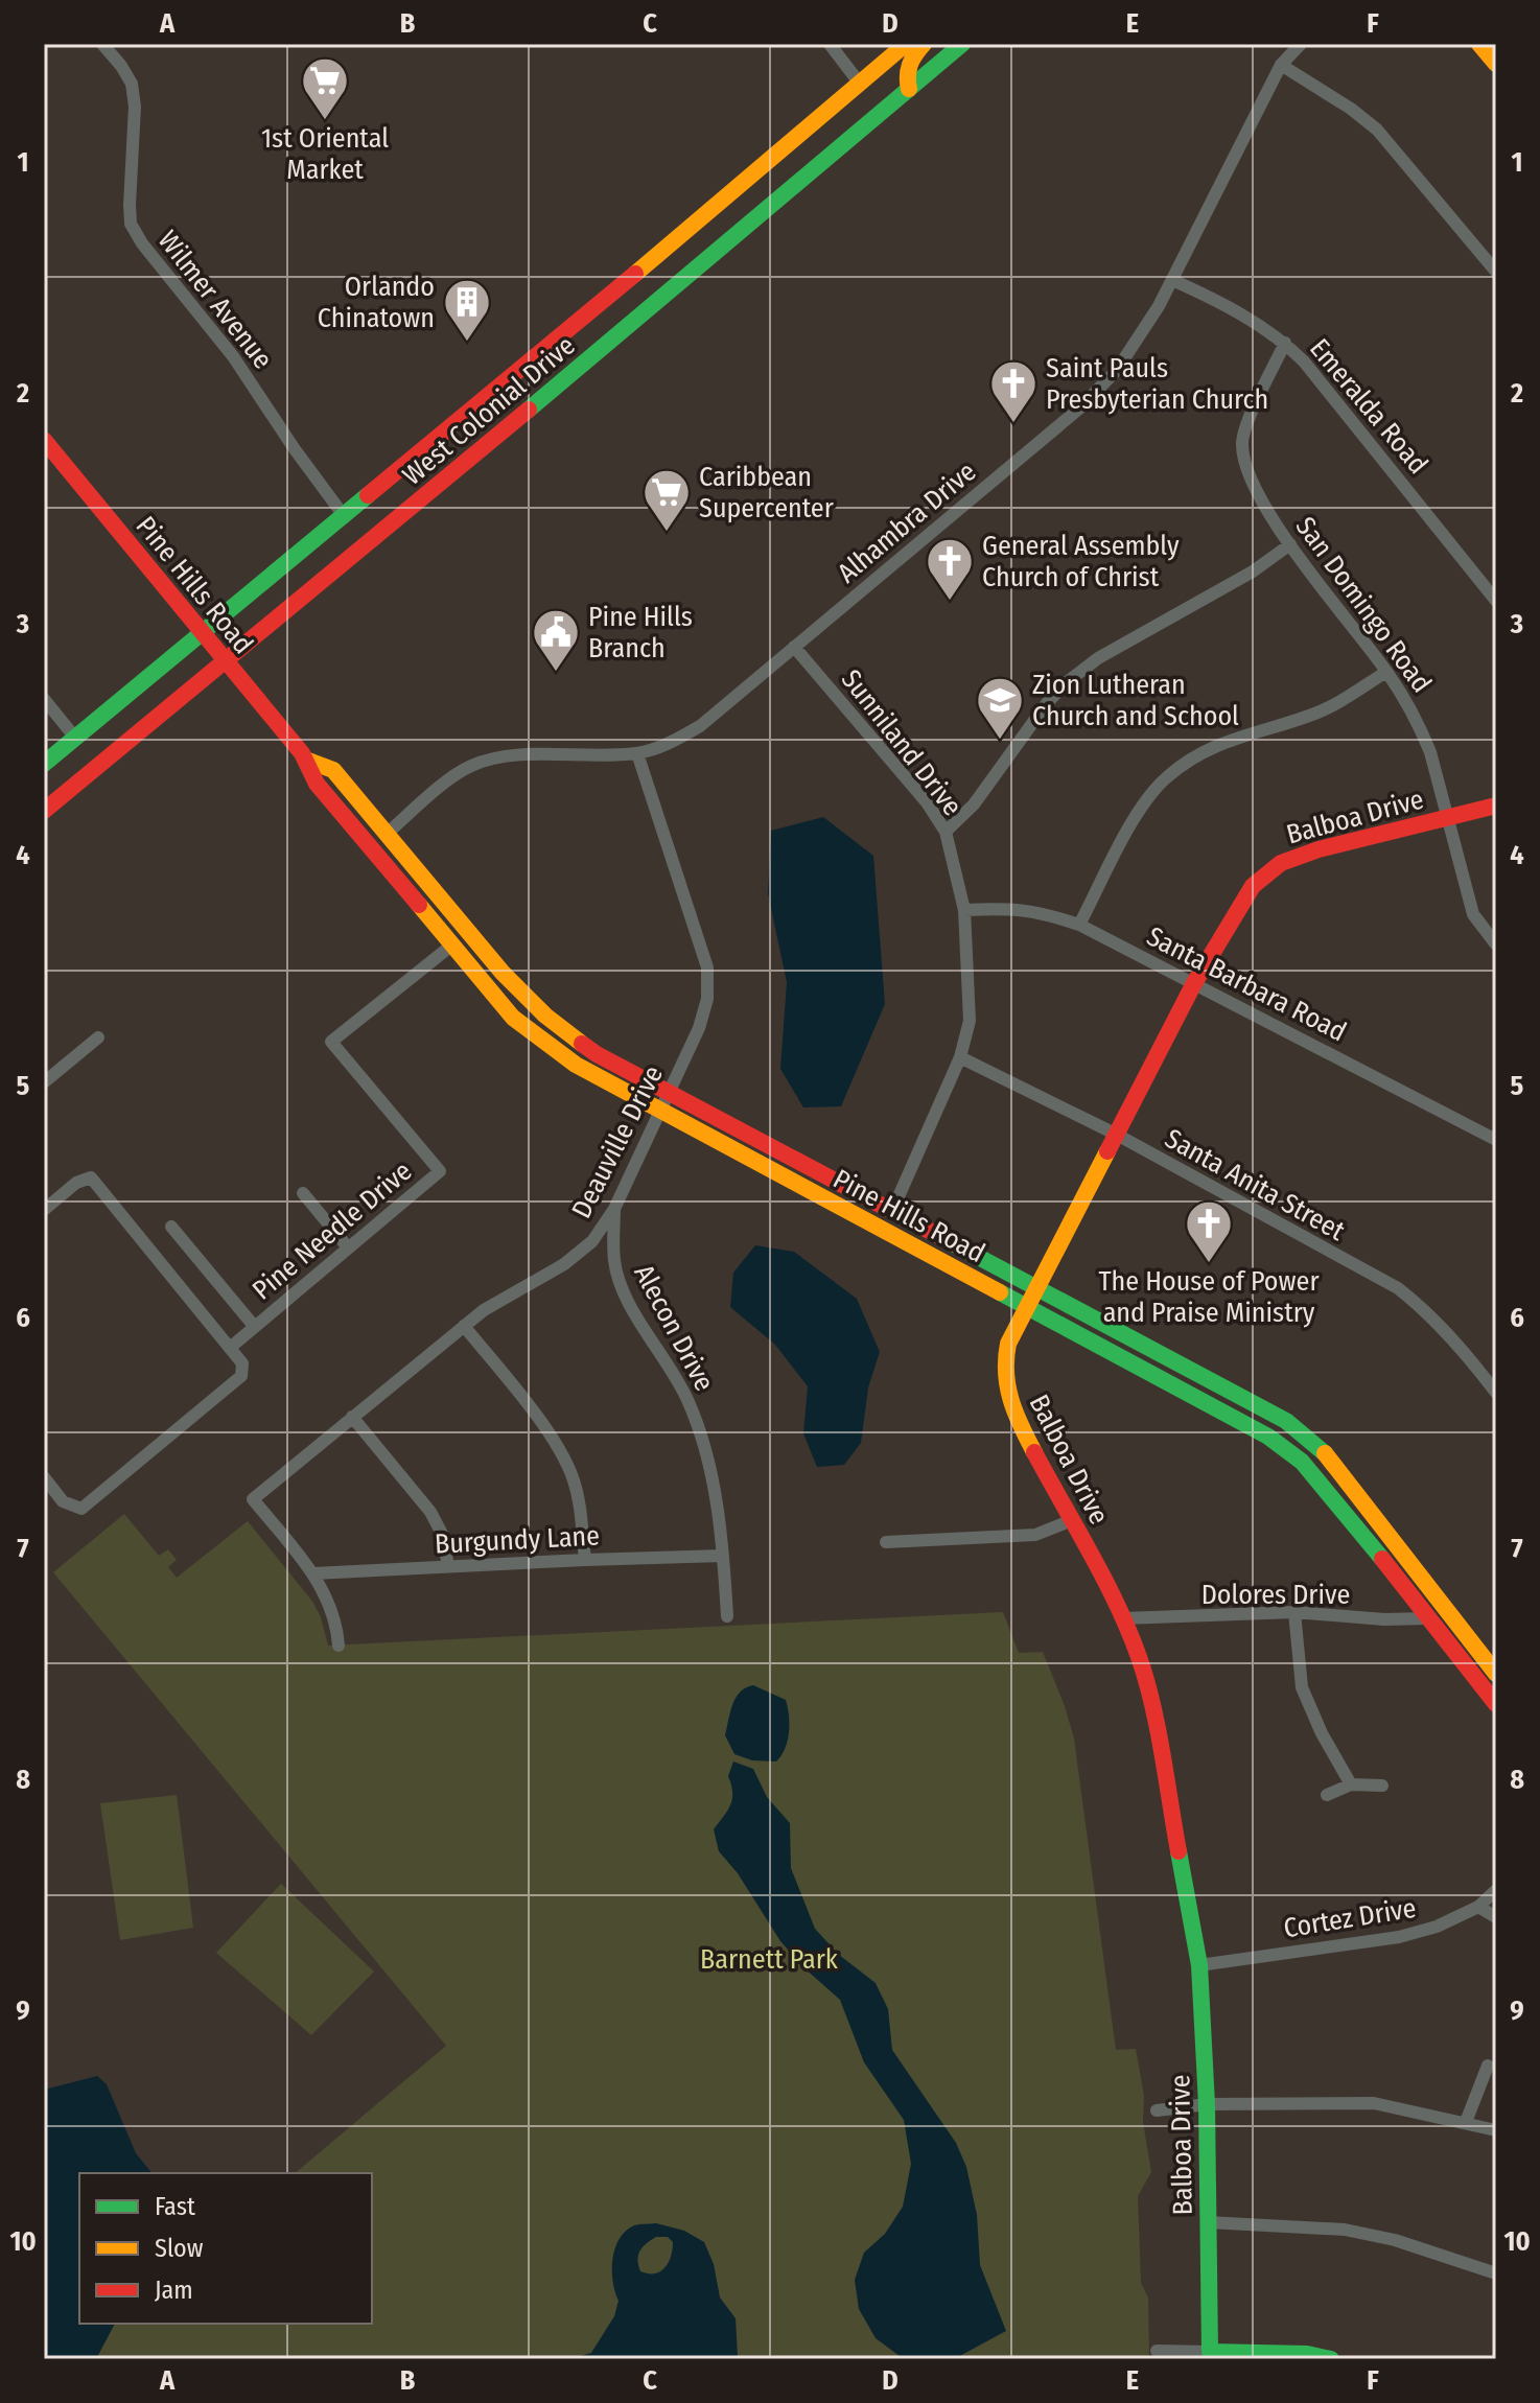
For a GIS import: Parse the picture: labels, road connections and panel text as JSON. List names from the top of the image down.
{
  "streets": {
    "main road": ["West Colonial Drive", "Pine Hills Road", "Balboa Drive"],
    "street": [
      "Wilmer Avenue",
      "Emeralda Road",
      "Alhambra Drive",
      "San Domingo Road",
      "Sunniland Drive",
      "Santa Barbara Road",
      "Deauville Drive",
      "Santa Anita Street",
      "Pine Needle Drive",
      "Alecon Drive",
      "Burgundy Lane",
      "Dolores Drive",
      "Cortez Drive"
    ]
  },
  "crossings": [
    ["Wilmer Avenue", "West Colonial Drive"],
    ["Emeralda Road", "Alhambra Drive"],
    ["Emeralda Road", "San Domingo Road"],
    ["West Colonial Drive", "Pine Hills Road"],
    ["Alhambra Drive", "Pine Hills Road"],
    ["Alhambra Drive", "Sunniland Drive"],
    ["Alhambra Drive", "Deauville Drive"],
    ["Pine Hills Road", "Sunniland Drive"],
    ["Pine Hills Road", "Balboa Drive"],
    ["Pine Hills Road", "Deauville Drive"],
    ["Pine Hills Road", "Pine Needle Drive"],
    ["Pine Hills Road", "Dolores Drive"],
    ["San Domingo Road", "Balboa Drive"],
    ["Sunniland Drive", "Santa Barbara Road"],
    ["Sunniland Drive", "Santa Anita Street"],
    ["Balboa Drive", "Santa Barbara Road"],
    ["Balboa Drive", "Santa Anita Street"],
    ["Balboa Drive", "Dolores Drive"],
    ["Balboa Drive", "Cortez Drive"],
    ["Deauville Drive", "Alecon Drive"],
    ["Deauville Drive", "Burgundy Lane"],
    ["Alecon Drive", "Burgundy Lane"]
  ],
  "parks": ["Barnett Park"],
  "places": {
    "supermarket": ["1st Oriental Market", "Caribbean Supercenter"],
    "building": ["Orlando Chinatown"],
    "church": ["Saint Pauls Presbyterian Church", "General Assembly Church of Christ", "The House of Power and Praise Ministry"],
    "public building": ["Pine Hills Branch"],
    "school or university": ["Zion Lutheran Church and School"]
  },
  "legend": ["Fast", "Slow", "Jam"],
  "grid": {
    "columns": [
      "A",
      "B",
      "C",
      "D",
      "E",
      "F"
    ],
    "rows": [
      "1",
      "2",
      "3",
      "4",
      "5",
      "6",
      "7",
      "8",
      "9",
      "10"
    ]
  }
}
